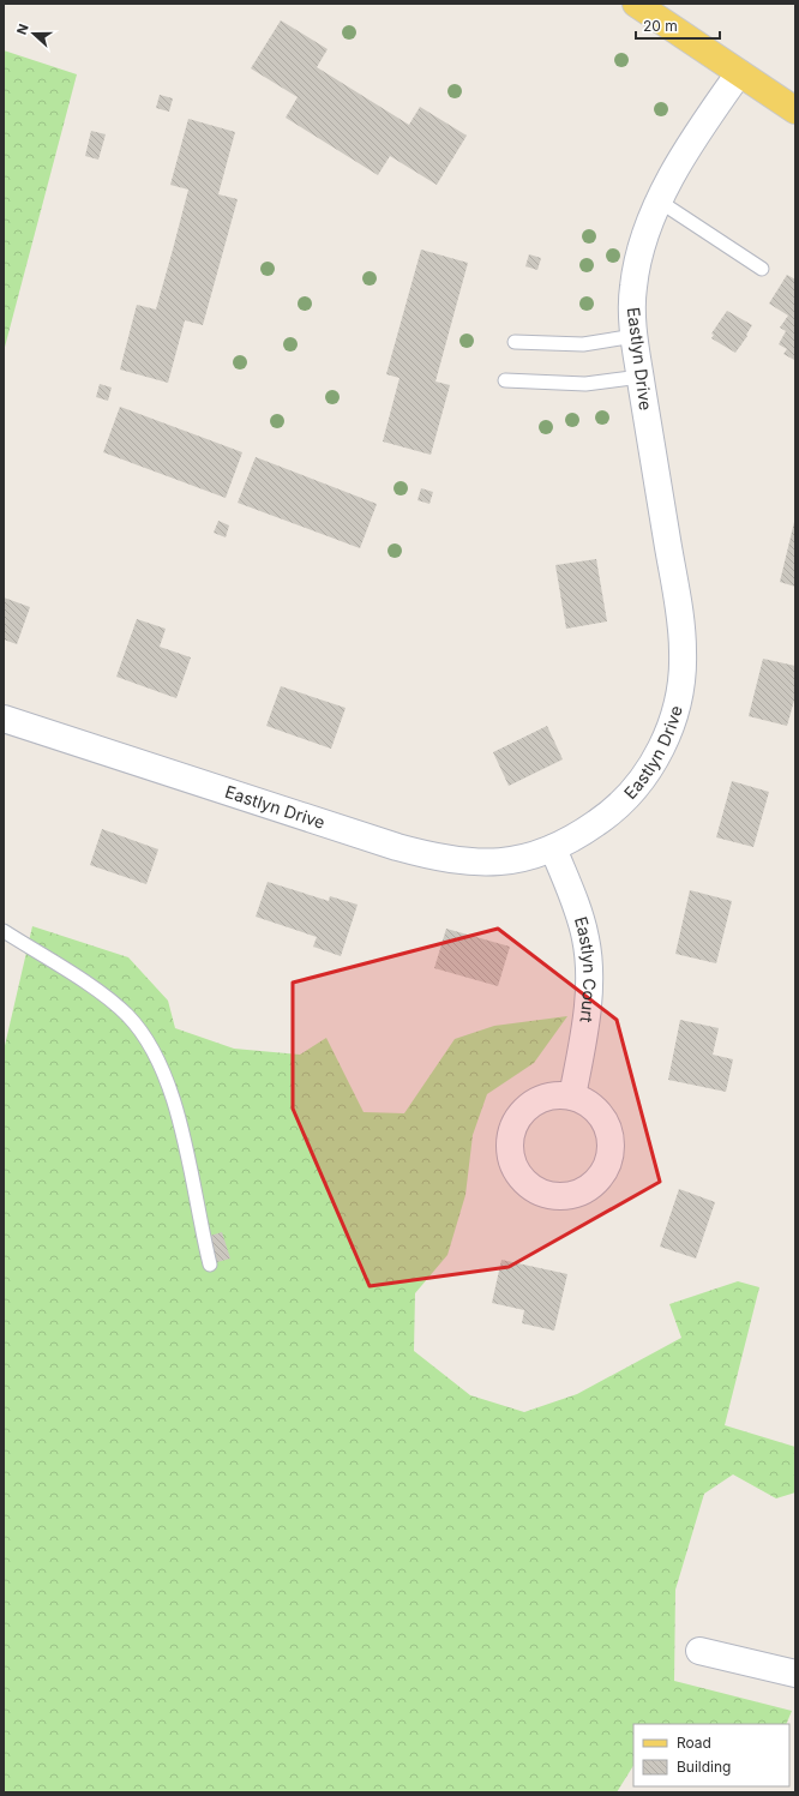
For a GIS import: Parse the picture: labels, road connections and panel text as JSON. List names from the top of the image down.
{
  "streets": {
    "street": ["Eastlyn Drive", "Eastlyn Court"]
  },
  "crossings": [
    ["Eastlyn Drive", "Eastlyn Court"]
  ],
  "legend": ["Road", "Building"],
  "scale_bar": "20 m",
  "north": "left"
}
